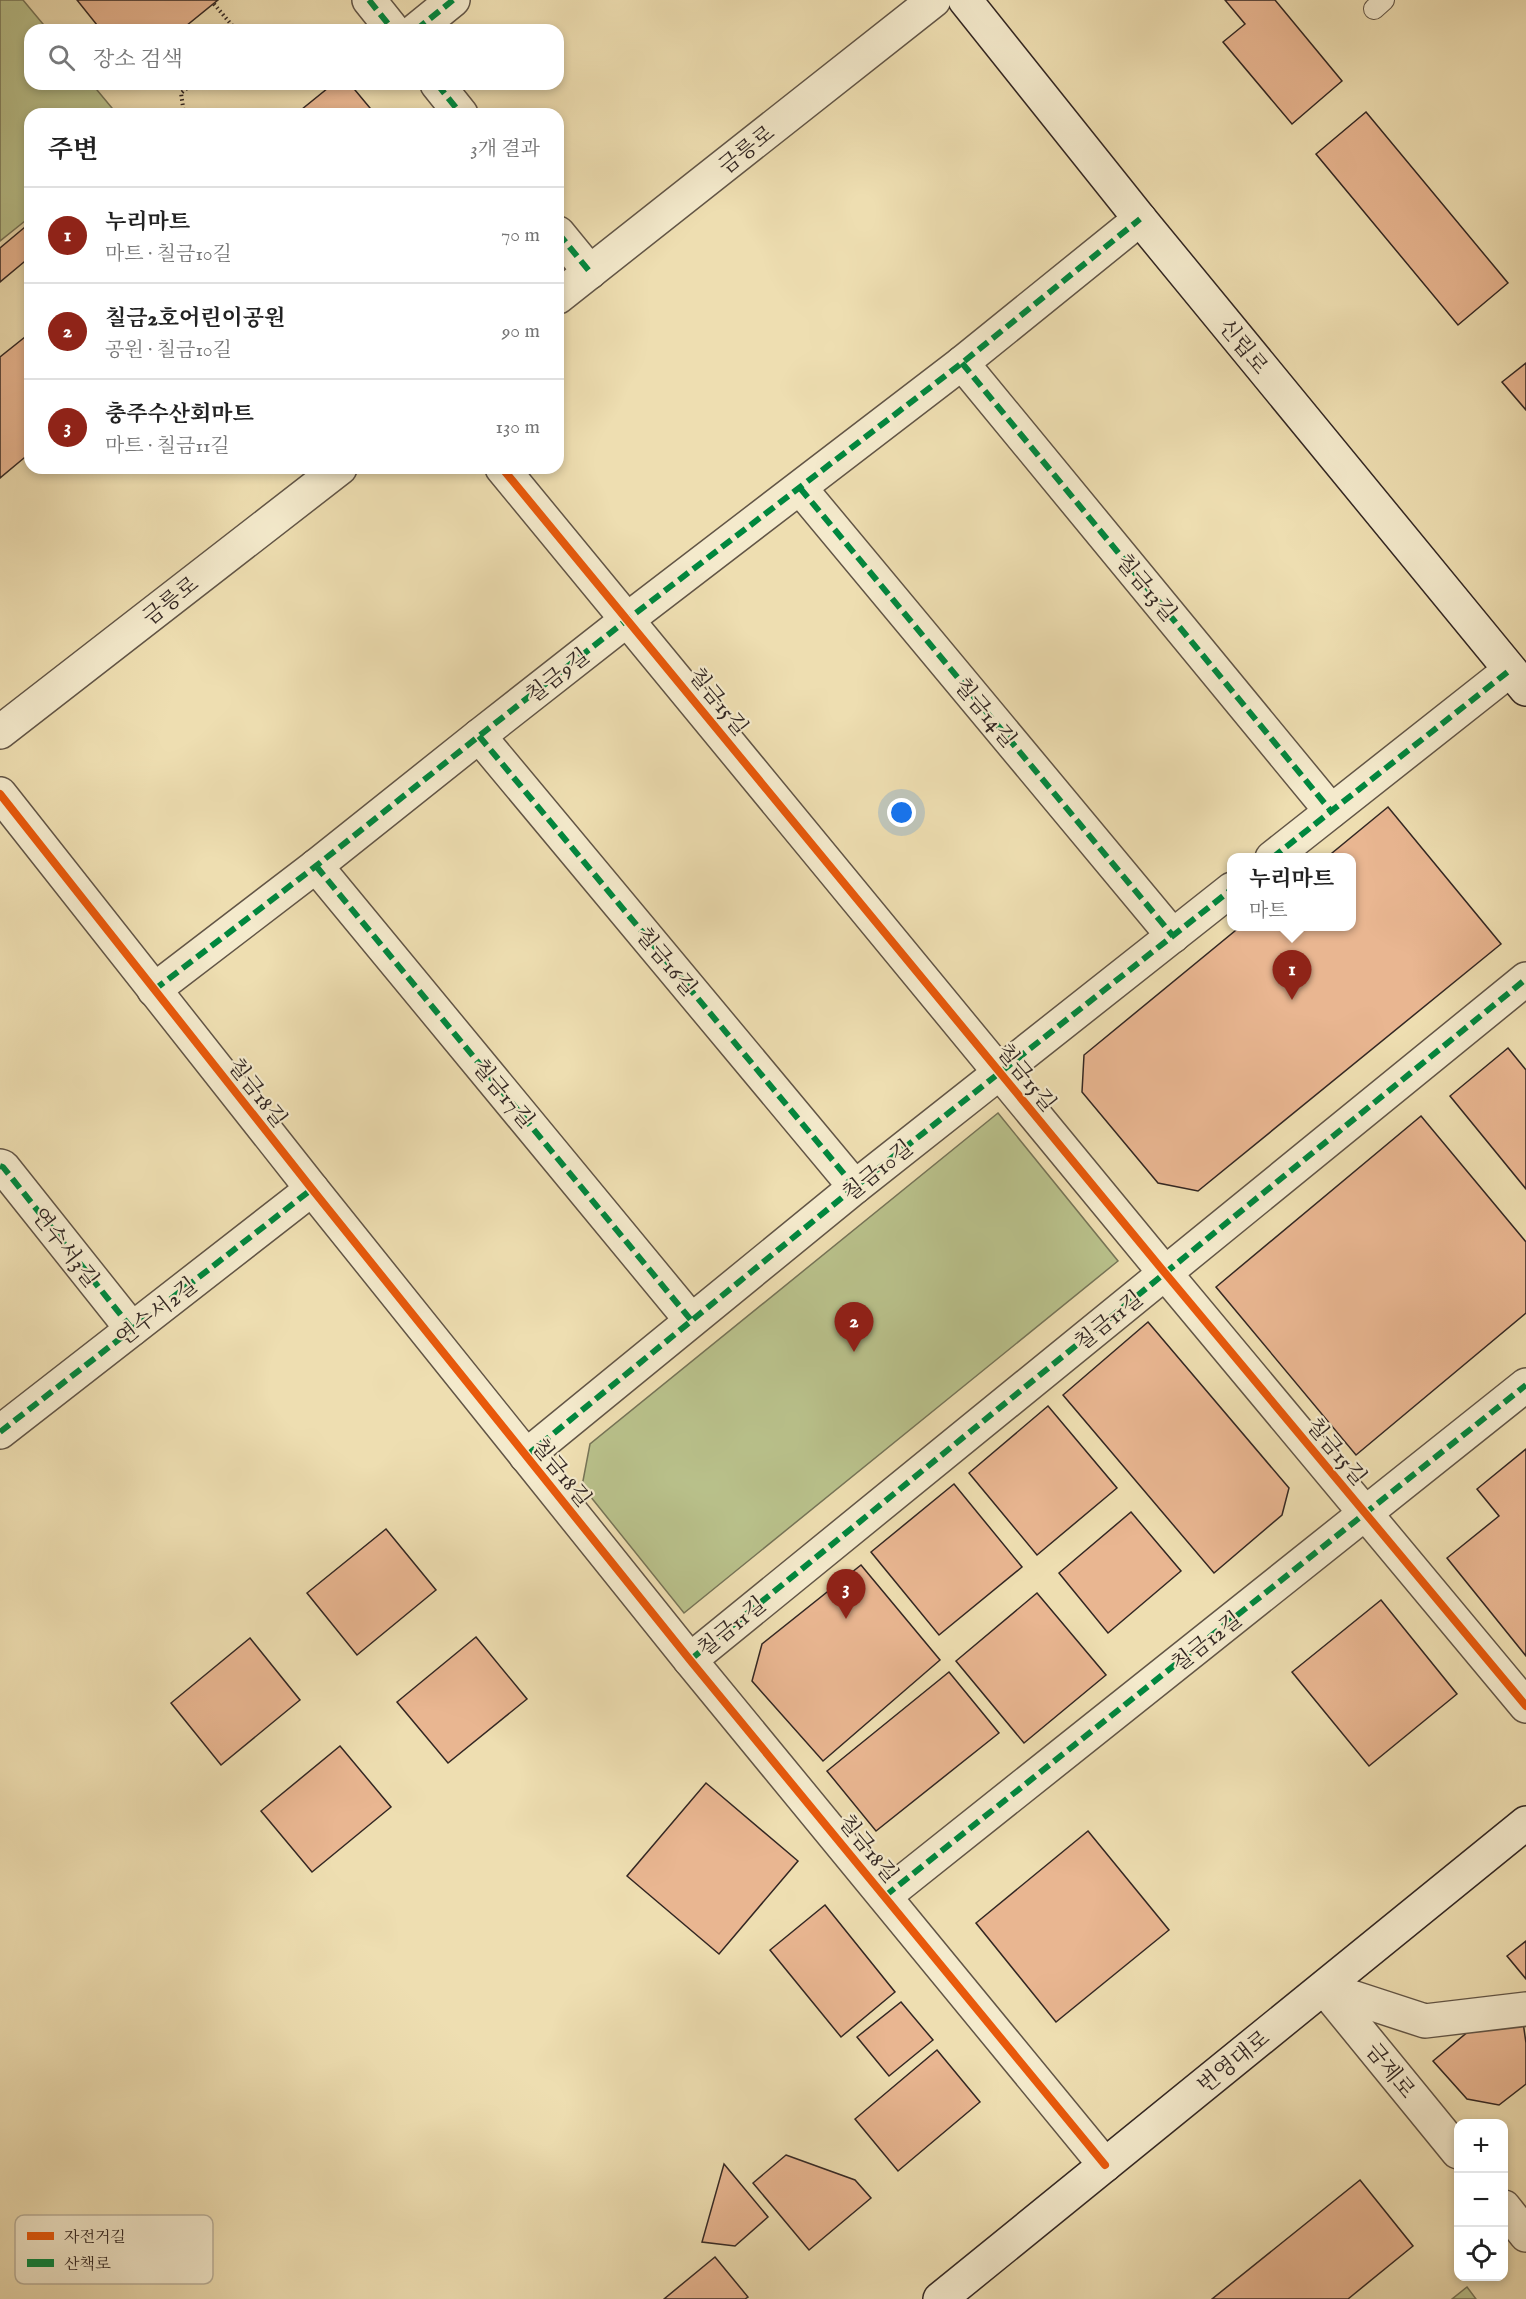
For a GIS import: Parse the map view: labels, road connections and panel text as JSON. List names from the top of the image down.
{
  "streets": {
    "street": [
      "금릉로",
      "신립로",
      "칠금13길",
      "칠금9길",
      "칠금15길",
      "칠금14길",
      "칠금16길",
      "칠금18길",
      "칠금17길",
      "칠금10길",
      "연수서3길",
      "연수서2길",
      "칠금11길",
      "칠금12길",
      "번영대로",
      "금제로"
    ]
  },
  "crossings": [
    ["신립로", "칠금9길"],
    ["칠금13길", "칠금9길"],
    ["칠금9길", "칠금15길"],
    ["칠금9길", "칠금14길"],
    ["칠금9길", "칠금16길"],
    ["칠금9길", "칠금18길"],
    ["칠금9길", "칠금17길"],
    ["칠금15길", "칠금10길"],
    ["칠금15길", "칠금11길"],
    ["칠금15길", "칠금12길"],
    ["칠금14길", "칠금10길"],
    ["칠금16길", "칠금10길"],
    ["칠금18길", "칠금10길"],
    ["칠금18길", "연수서2길"],
    ["칠금18길", "칠금11길"],
    ["칠금18길", "칠금12길"],
    ["칠금18길", "번영대로"],
    ["칠금17길", "칠금10길"],
    ["연수서3길", "연수서2길"],
    ["번영대로", "금제로"]
  ],
  "legend": ["자전거길", "산책로"],
  "page": {
    "search": "장소 검색",
    "heading": ["주변", "3개 결과"],
    "list": [
      {
        "mark": "1",
        "name": "누리마트",
        "note": "마트 · 칠금10길",
        "value": "70 m"
      },
      {
        "mark": "2",
        "name": "칠금2호어린이공원",
        "note": "공원 · 칠금10길",
        "value": "90 m"
      },
      {
        "mark": "3",
        "name": "충주수산회마트",
        "note": "마트 · 칠금11길",
        "value": "130 m"
      }
    ],
    "popup": ["누리마트", "마트"],
    "pins": ["1", "2", "3"],
    "map_buttons": ["+", "−"]
  }
}
